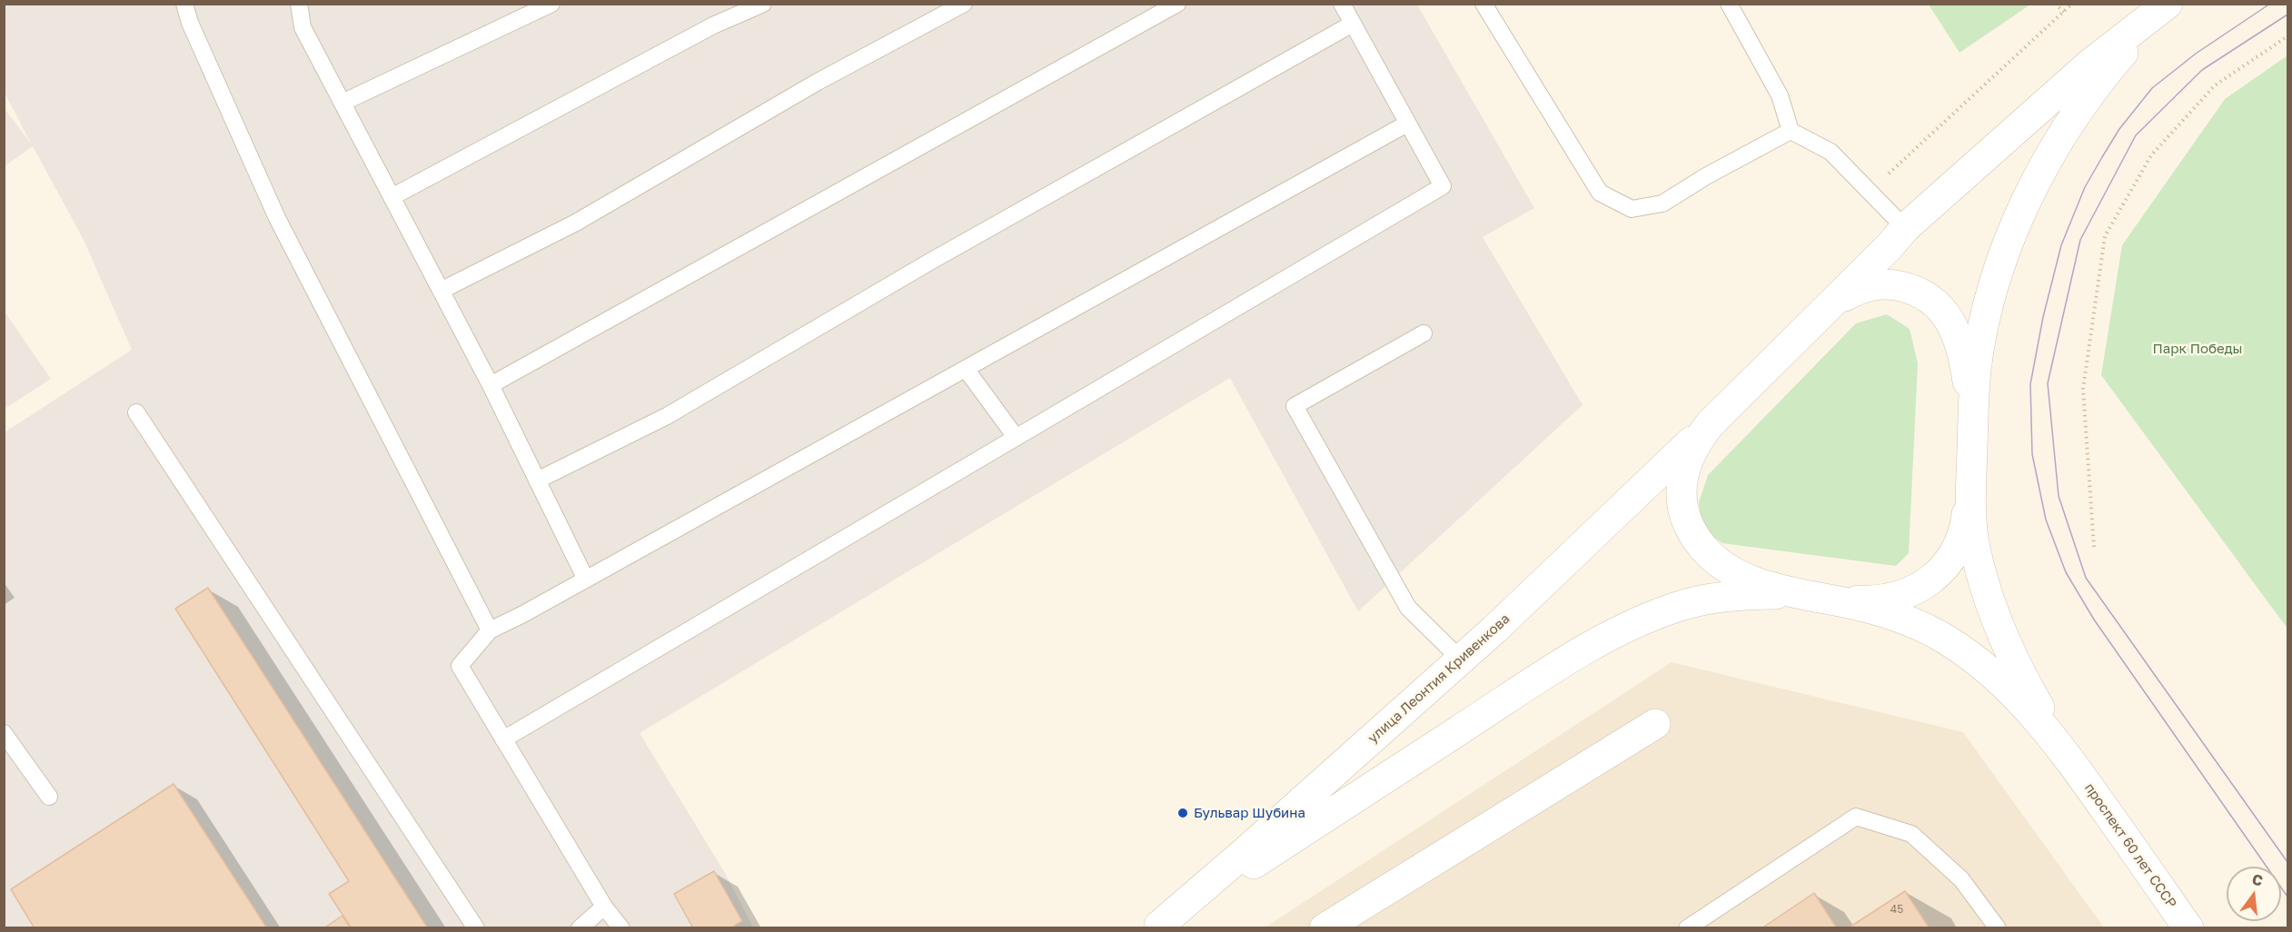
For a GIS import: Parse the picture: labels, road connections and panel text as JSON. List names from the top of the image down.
{
  "streets": {
    "main road": ["улица Леонтия Кривенкова", "проспект 60 лет СССР"]
  },
  "parks": ["Парк Победы"],
  "places": ["Бульвар Шубина"],
  "house_numbers": ["45"],
  "north": "top"
}
